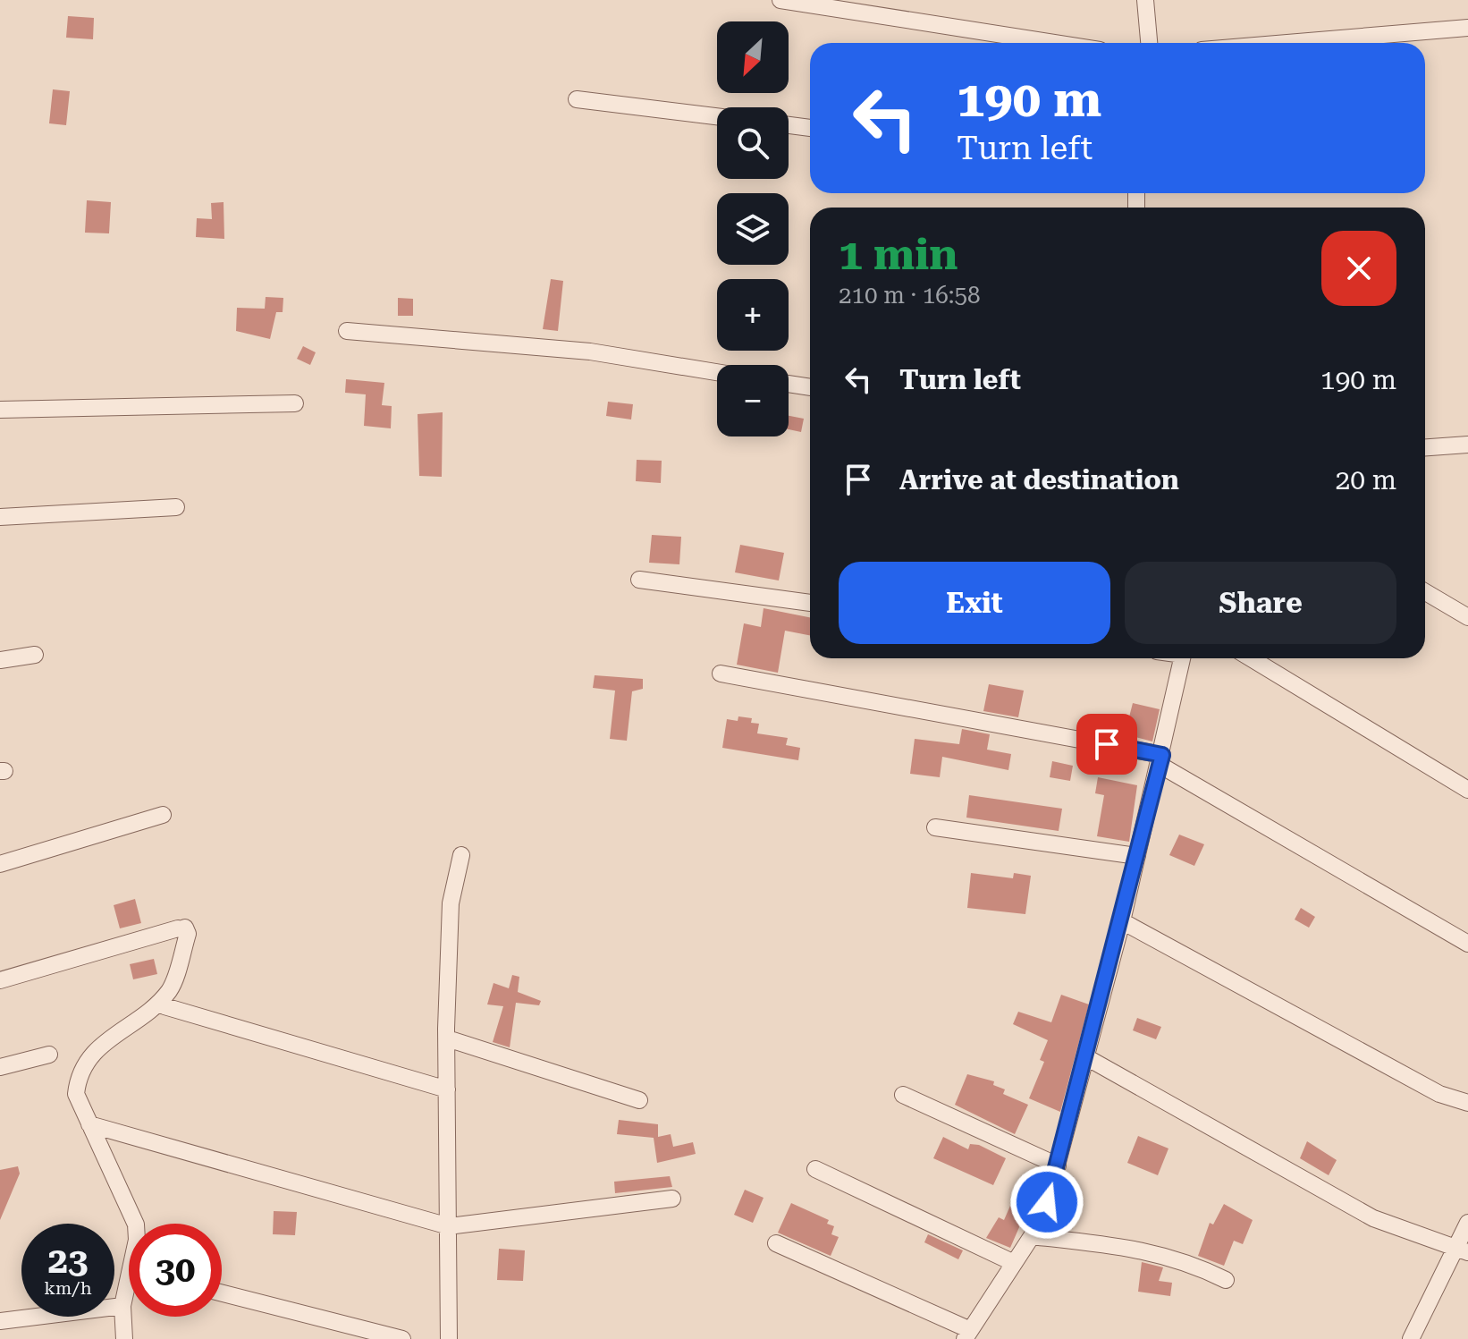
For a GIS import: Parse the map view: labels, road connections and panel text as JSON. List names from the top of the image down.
{
  "north": "bottom left",
  "page": {
    "map_buttons": ["+", "−"],
    "turn": ["190 m", "Turn left"],
    "heading": ["1 min", "210 m · 16:58"],
    "list": [
      {
        "name": "Turn left",
        "value": "190 m"
      },
      {
        "name": "Arrive at destination",
        "value": "20 m"
      }
    ],
    "buttons": ["Exit", "Share"],
    "speed": "23 km/h",
    "limit": "30"
  }
}
